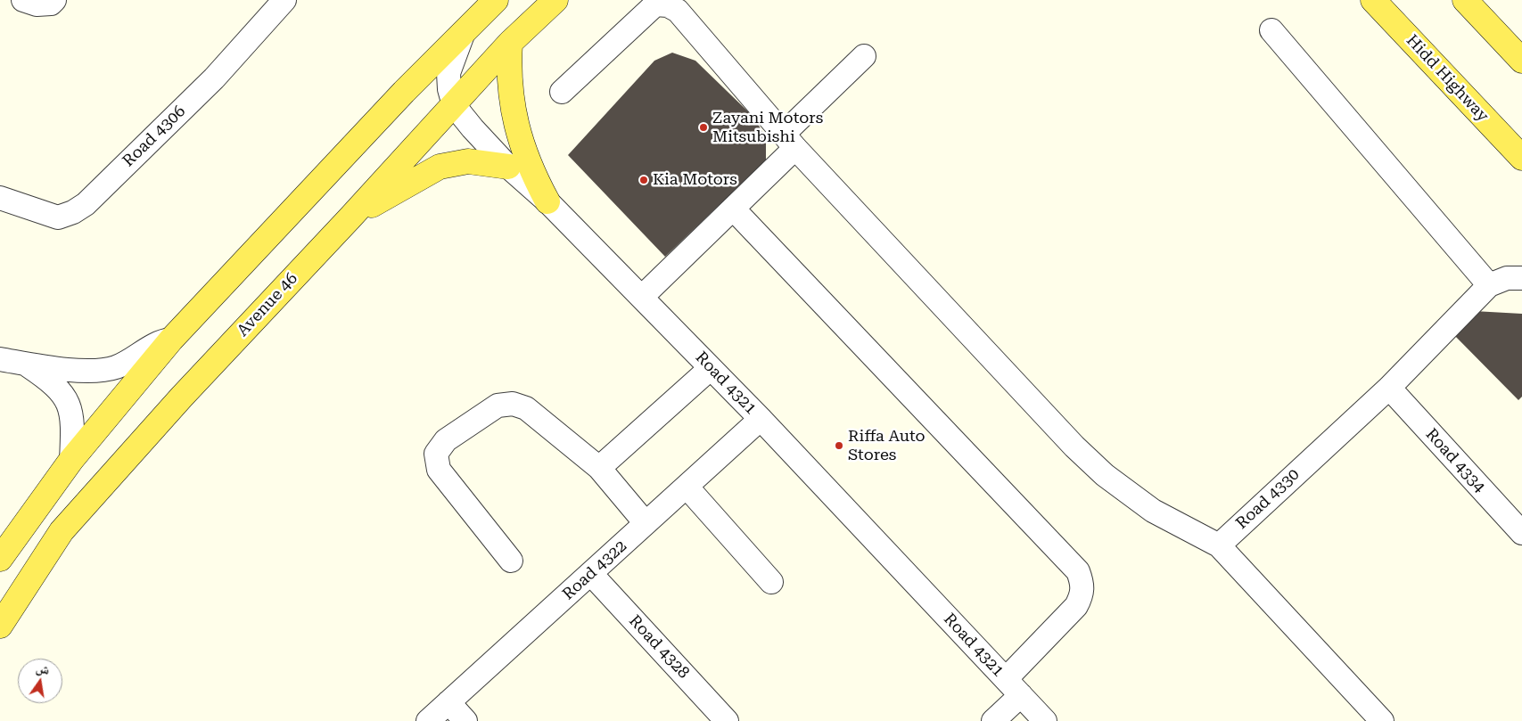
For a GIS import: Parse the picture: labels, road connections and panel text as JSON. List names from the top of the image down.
{
  "streets": {
    "main road": ["Hidd Highway", "Avenue 46"],
    "street": [
      "Road 4306",
      "Road 4321",
      "Road 4334",
      "Road 4330",
      "Road 4322",
      "Road 4328"
    ]
  },
  "crossings": [
    ["Avenue 46", "Road 4321"],
    ["Road 4321", "Road 4322"],
    ["Road 4334", "Road 4330"],
    ["Road 4322", "Road 4328"]
  ],
  "places": ["Zayani Motors Mitsubishi", "Kia Motors", "Riffa Auto Stores"],
  "north": "top"
}
